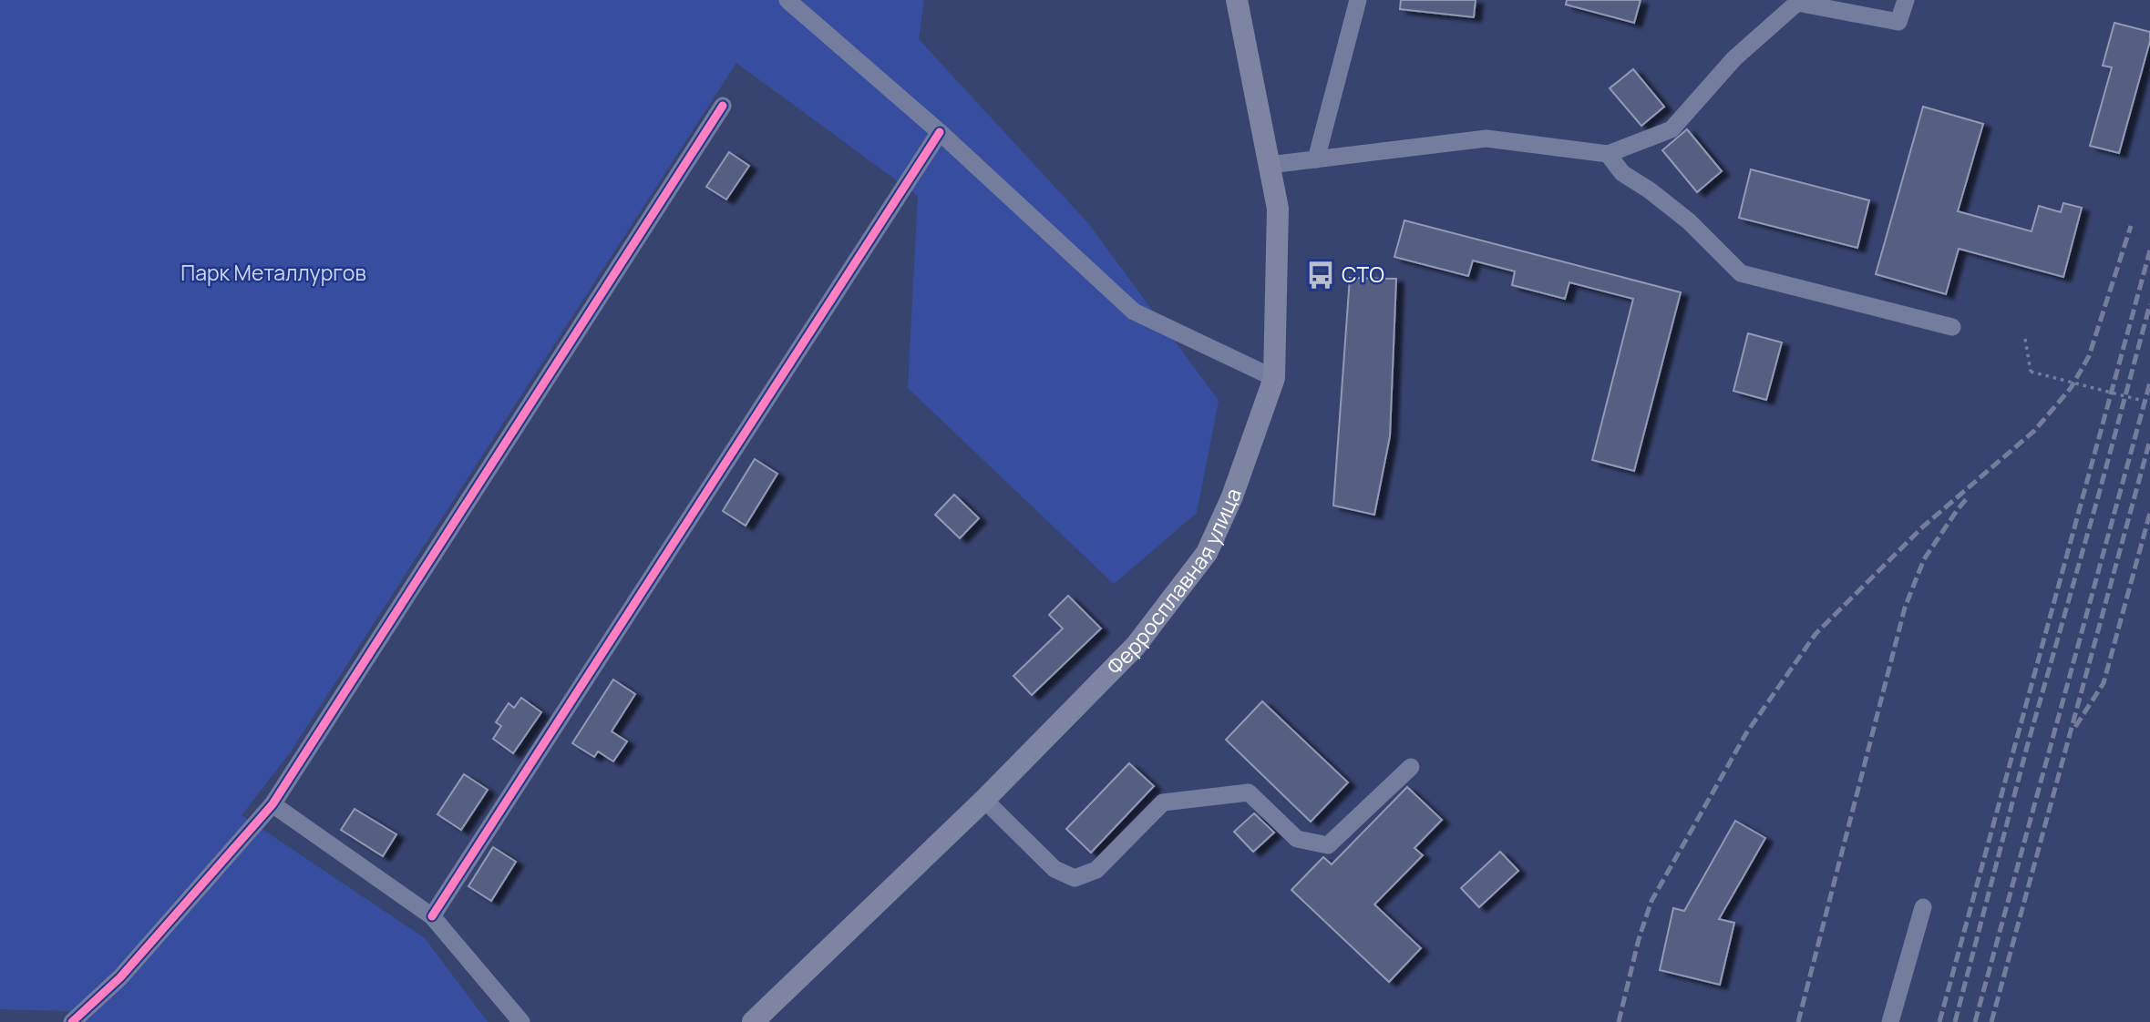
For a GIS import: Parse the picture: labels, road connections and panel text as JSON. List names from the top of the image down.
{
  "streets": {
    "main road": ["Ферросплавная улица"]
  },
  "parks": ["Парк Металлургов"],
  "places": {
    "bus stop": ["СТО"]
  }
}
